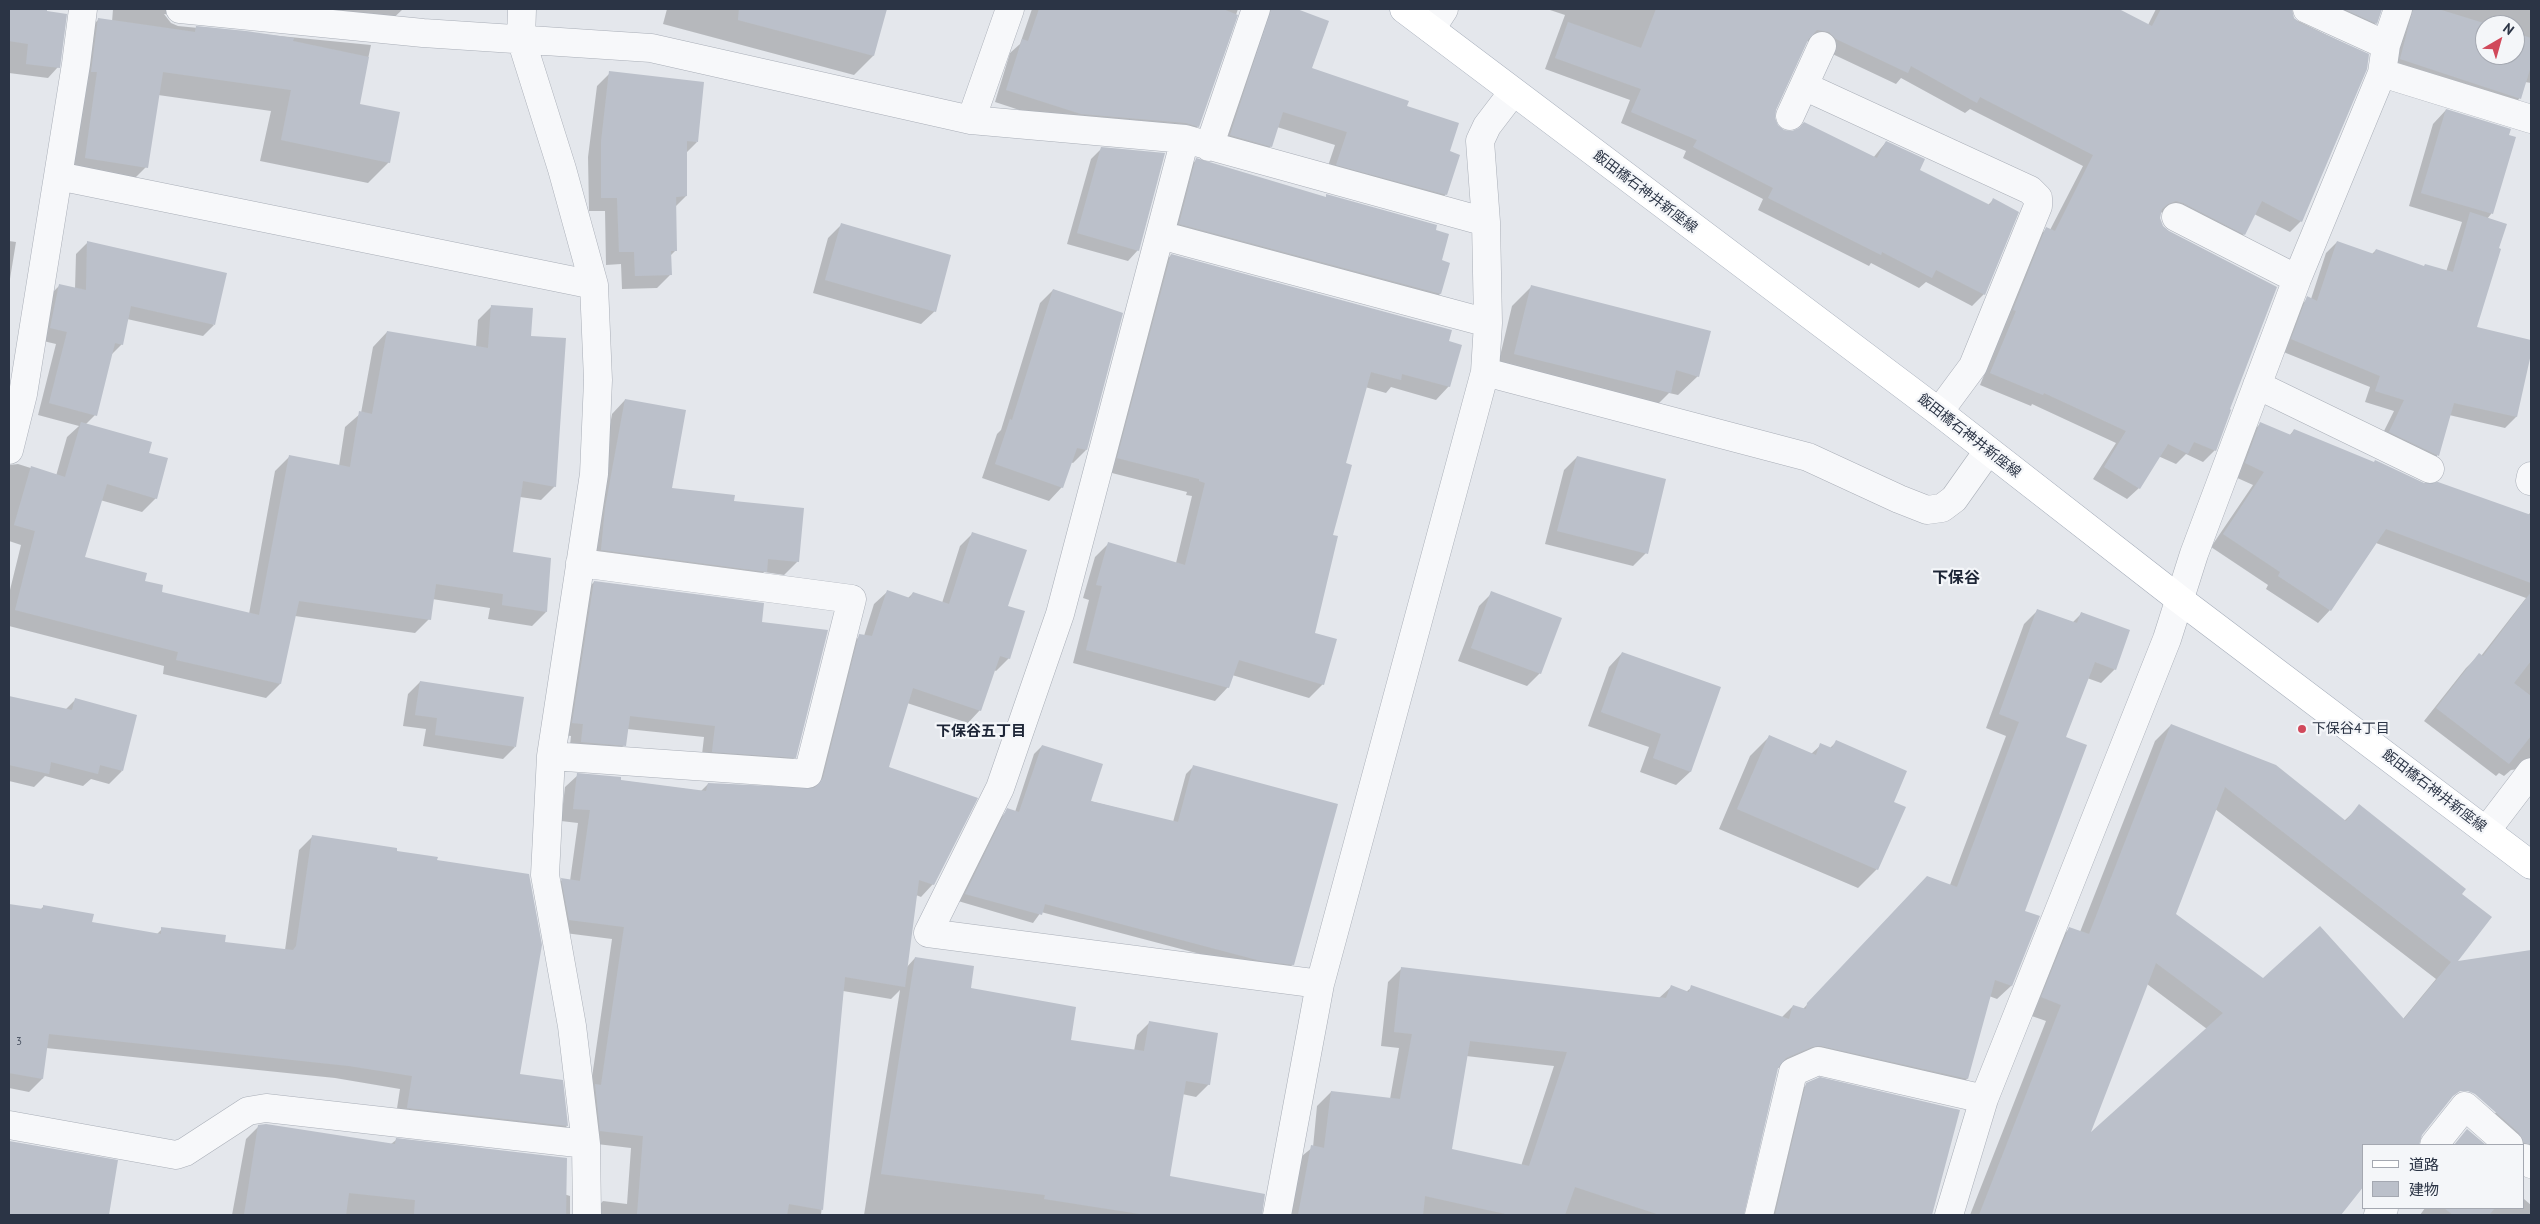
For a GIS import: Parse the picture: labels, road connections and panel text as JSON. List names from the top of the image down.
{
  "streets": {
    "main road": ["飯田橋石神井新座線"]
  },
  "districts": ["下保谷", "下保谷五丁目"],
  "places": ["下保谷4丁目"],
  "house_numbers": ["3"],
  "legend": ["道路", "建物"],
  "north": "top right"
}
